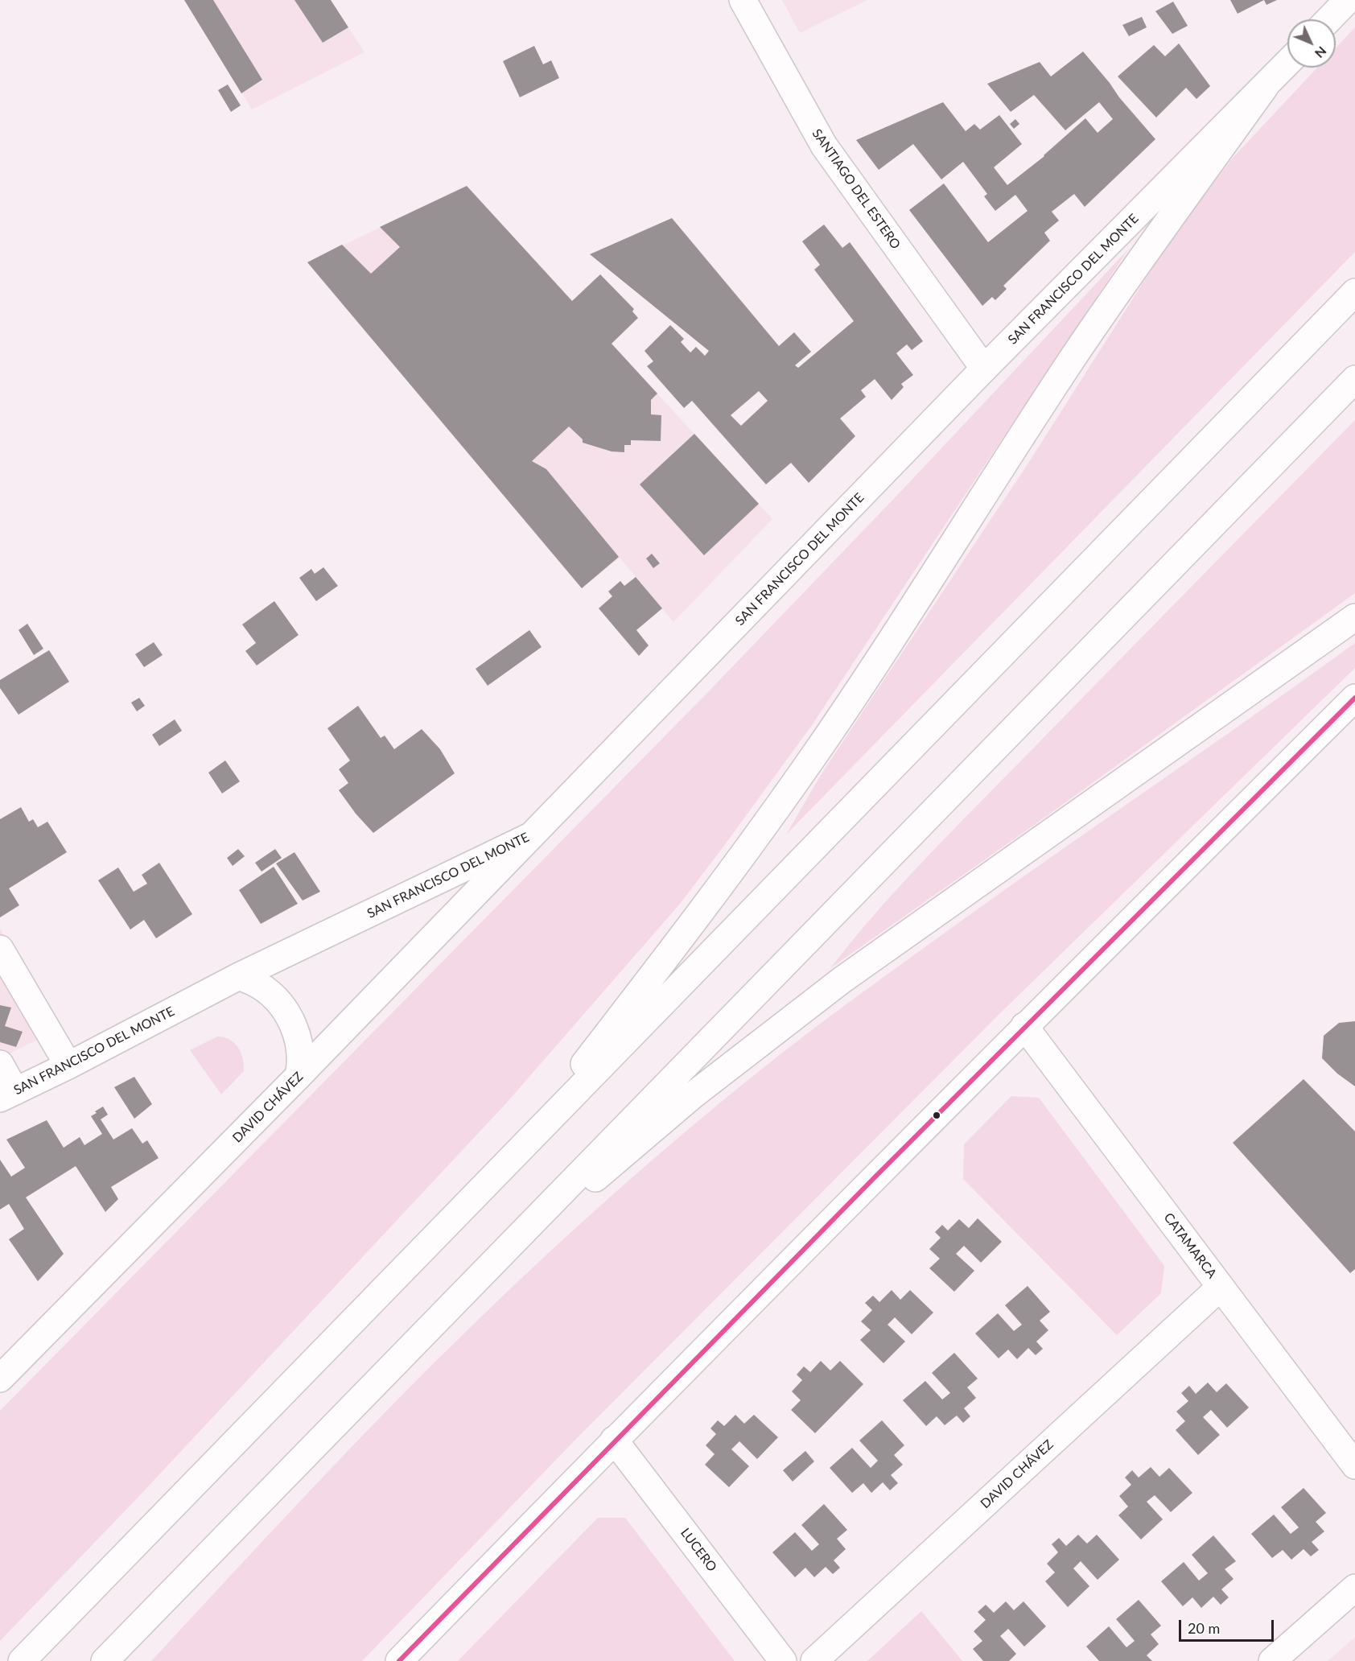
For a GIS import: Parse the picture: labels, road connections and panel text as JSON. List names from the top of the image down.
{
  "streets": {
    "main road": [
      "SANTIAGO DEL ESTERO",
      "SAN FRANCISCO DEL MONTE",
      "DAVID CHÁVEZ",
      "CATAMARCA",
      "LUCERO"
    ]
  },
  "crossings": [
    ["SANTIAGO DEL ESTERO", "SAN FRANCISCO DEL MONTE"],
    ["SAN FRANCISCO DEL MONTE", "DAVID CHÁVEZ"],
    ["DAVID CHÁVEZ", "CATAMARCA"]
  ],
  "scale_bar": "20 m",
  "north": "bottom right"
}
